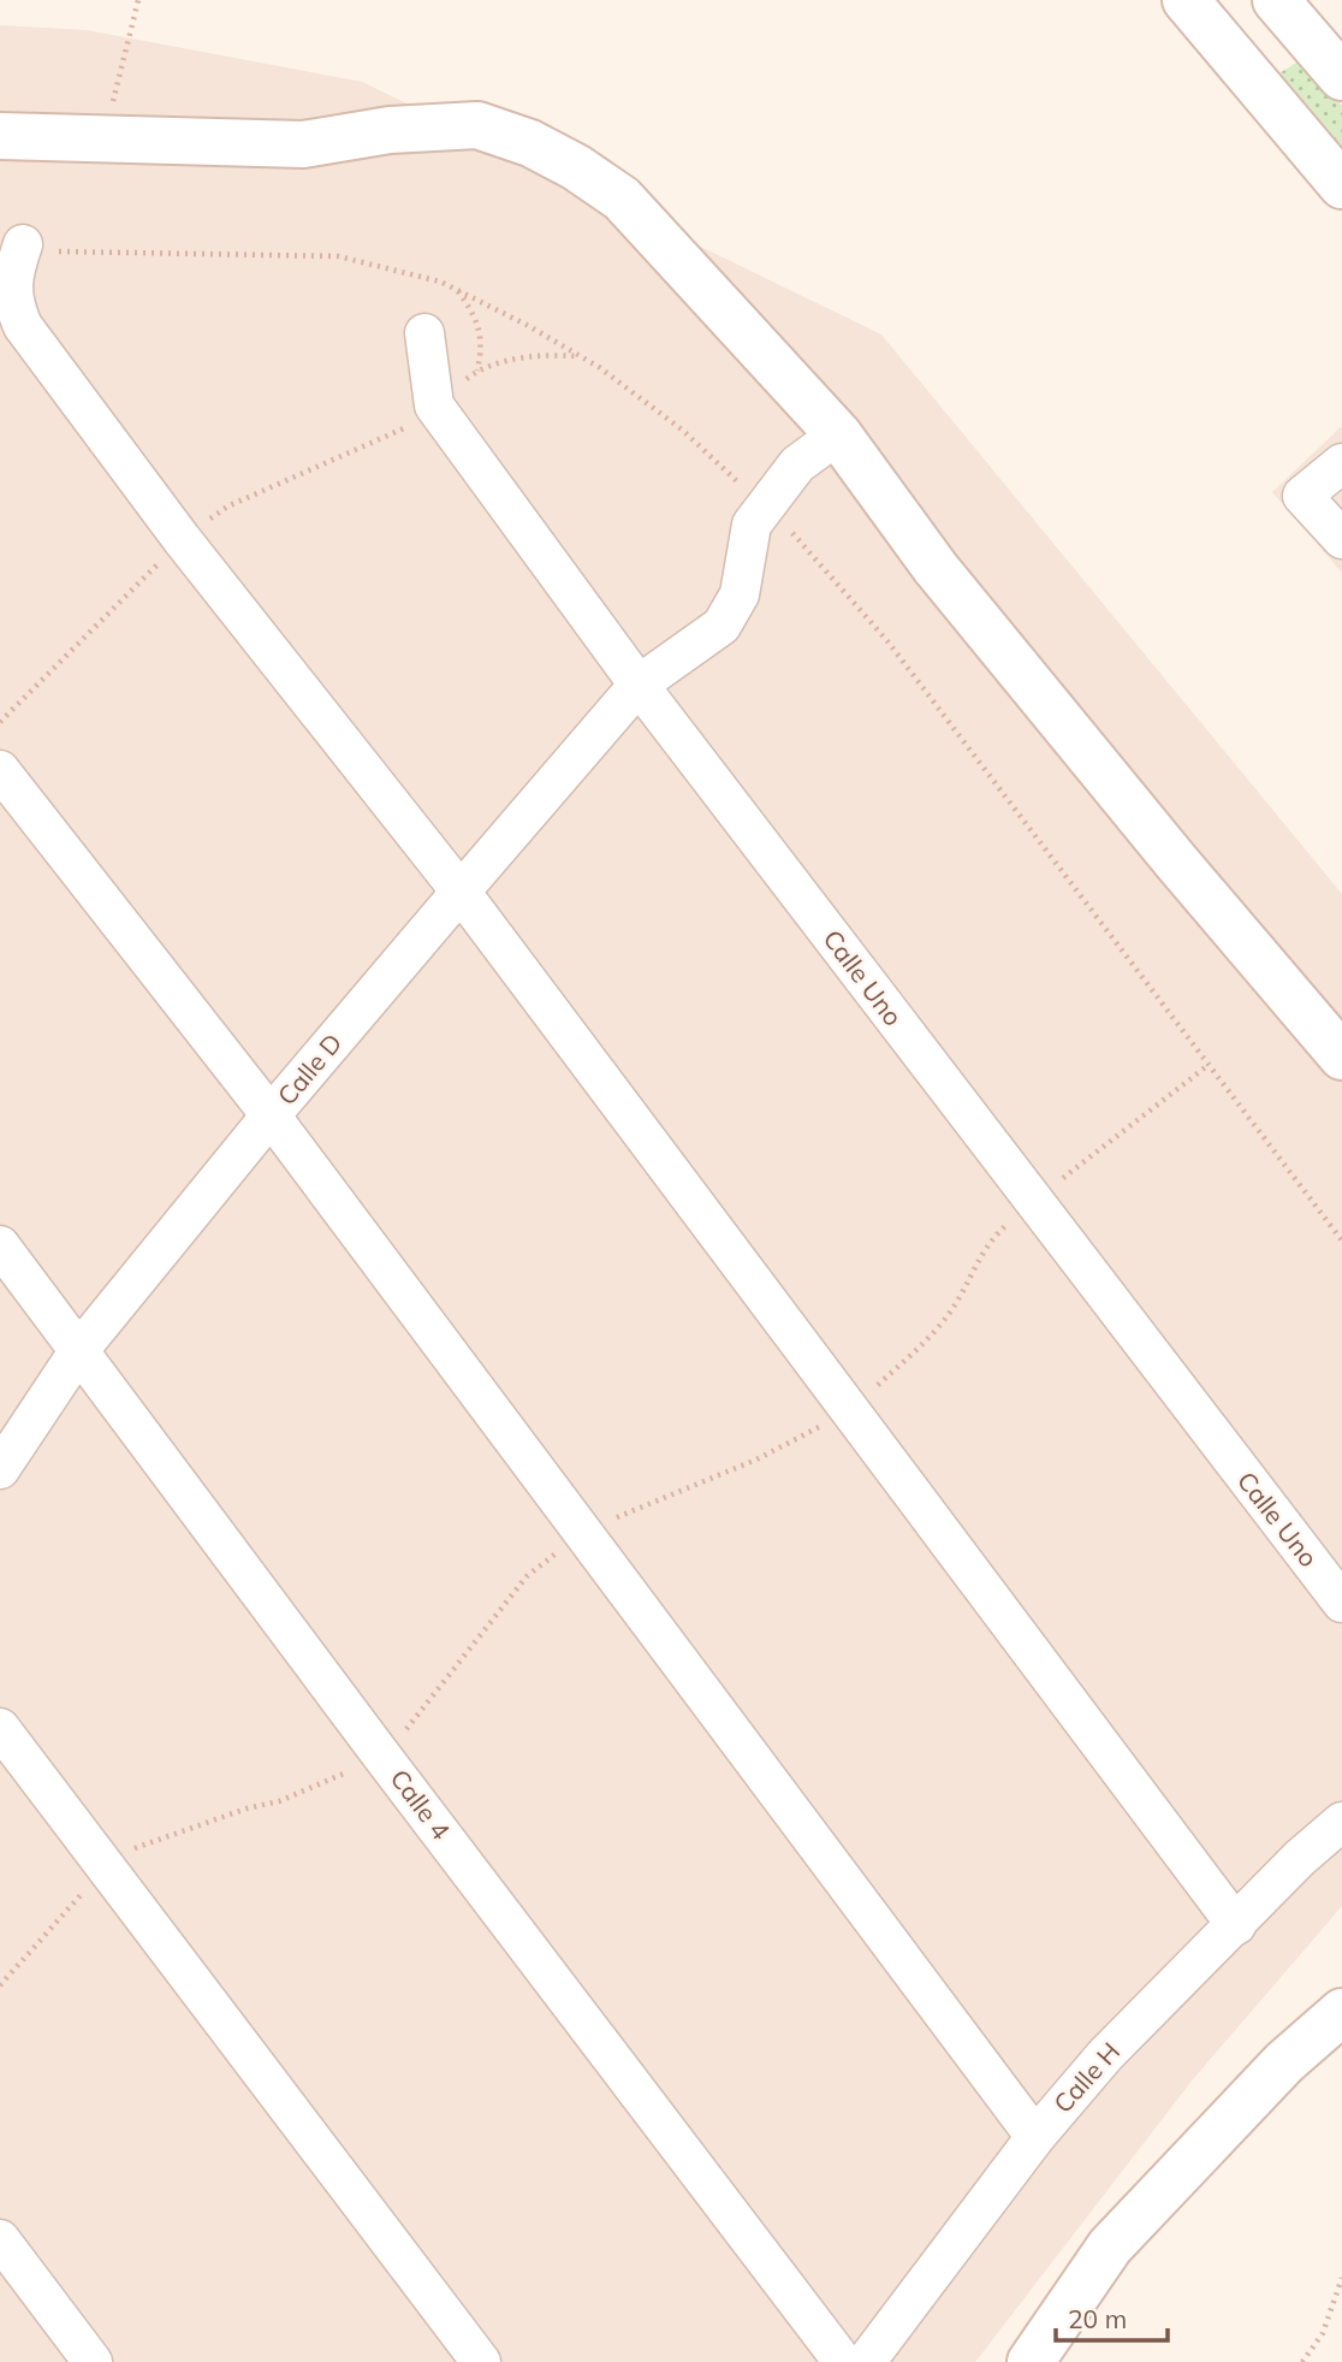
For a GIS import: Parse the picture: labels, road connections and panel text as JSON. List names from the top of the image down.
{
  "streets": {
    "street": [
      "Calle Uno",
      "Calle D",
      "Calle 4",
      "Calle H"
    ]
  },
  "crossings": [
    ["Calle Uno", "Calle D"],
    ["Calle D", "Calle 4"]
  ],
  "scale_bar": "20 m"
}
